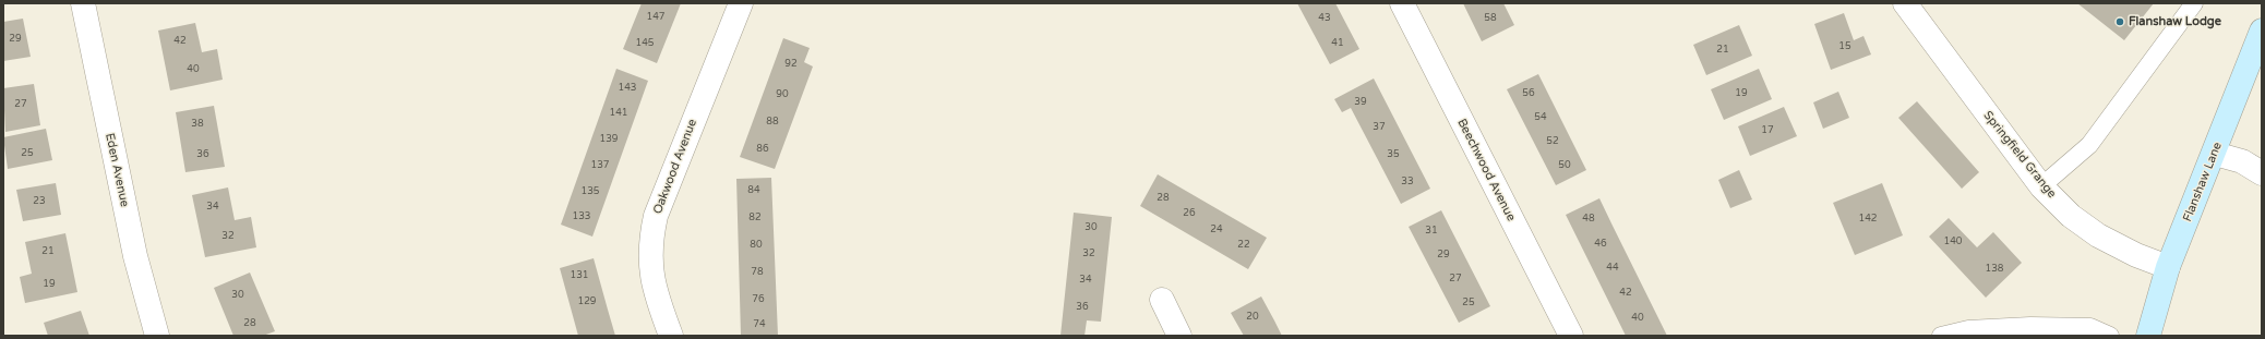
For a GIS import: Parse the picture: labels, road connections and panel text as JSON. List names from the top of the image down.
{
  "streets": {
    "street": [
      "Springfield Grange",
      "Oakwood Avenue",
      "Eden Avenue",
      "Beechwood Avenue",
      "Flanshaw Lane"
    ]
  },
  "crossings": [
    ["Springfield Grange", "Flanshaw Lane"]
  ],
  "places": ["Flanshaw Lodge"],
  "house_numbers": [
    "147",
    "43",
    "58",
    "29",
    "42",
    "145",
    "41",
    "15",
    "21",
    "92",
    "40",
    "143",
    "56",
    "19",
    "90",
    "39",
    "27",
    "141",
    "54",
    "88",
    "38",
    "37",
    "17",
    "139",
    "52",
    "86",
    "25",
    "36",
    "35",
    "137",
    "50",
    "33",
    "84",
    "135",
    "28",
    "23",
    "34",
    "26",
    "133",
    "82",
    "48",
    "142",
    "30",
    "24",
    "31",
    "32",
    "140",
    "46",
    "80",
    "22",
    "21",
    "32",
    "29",
    "44",
    "138",
    "78",
    "131",
    "27",
    "34",
    "19",
    "42",
    "30",
    "76",
    "129",
    "25",
    "36",
    "20",
    "40",
    "28",
    "74"
  ]
}
